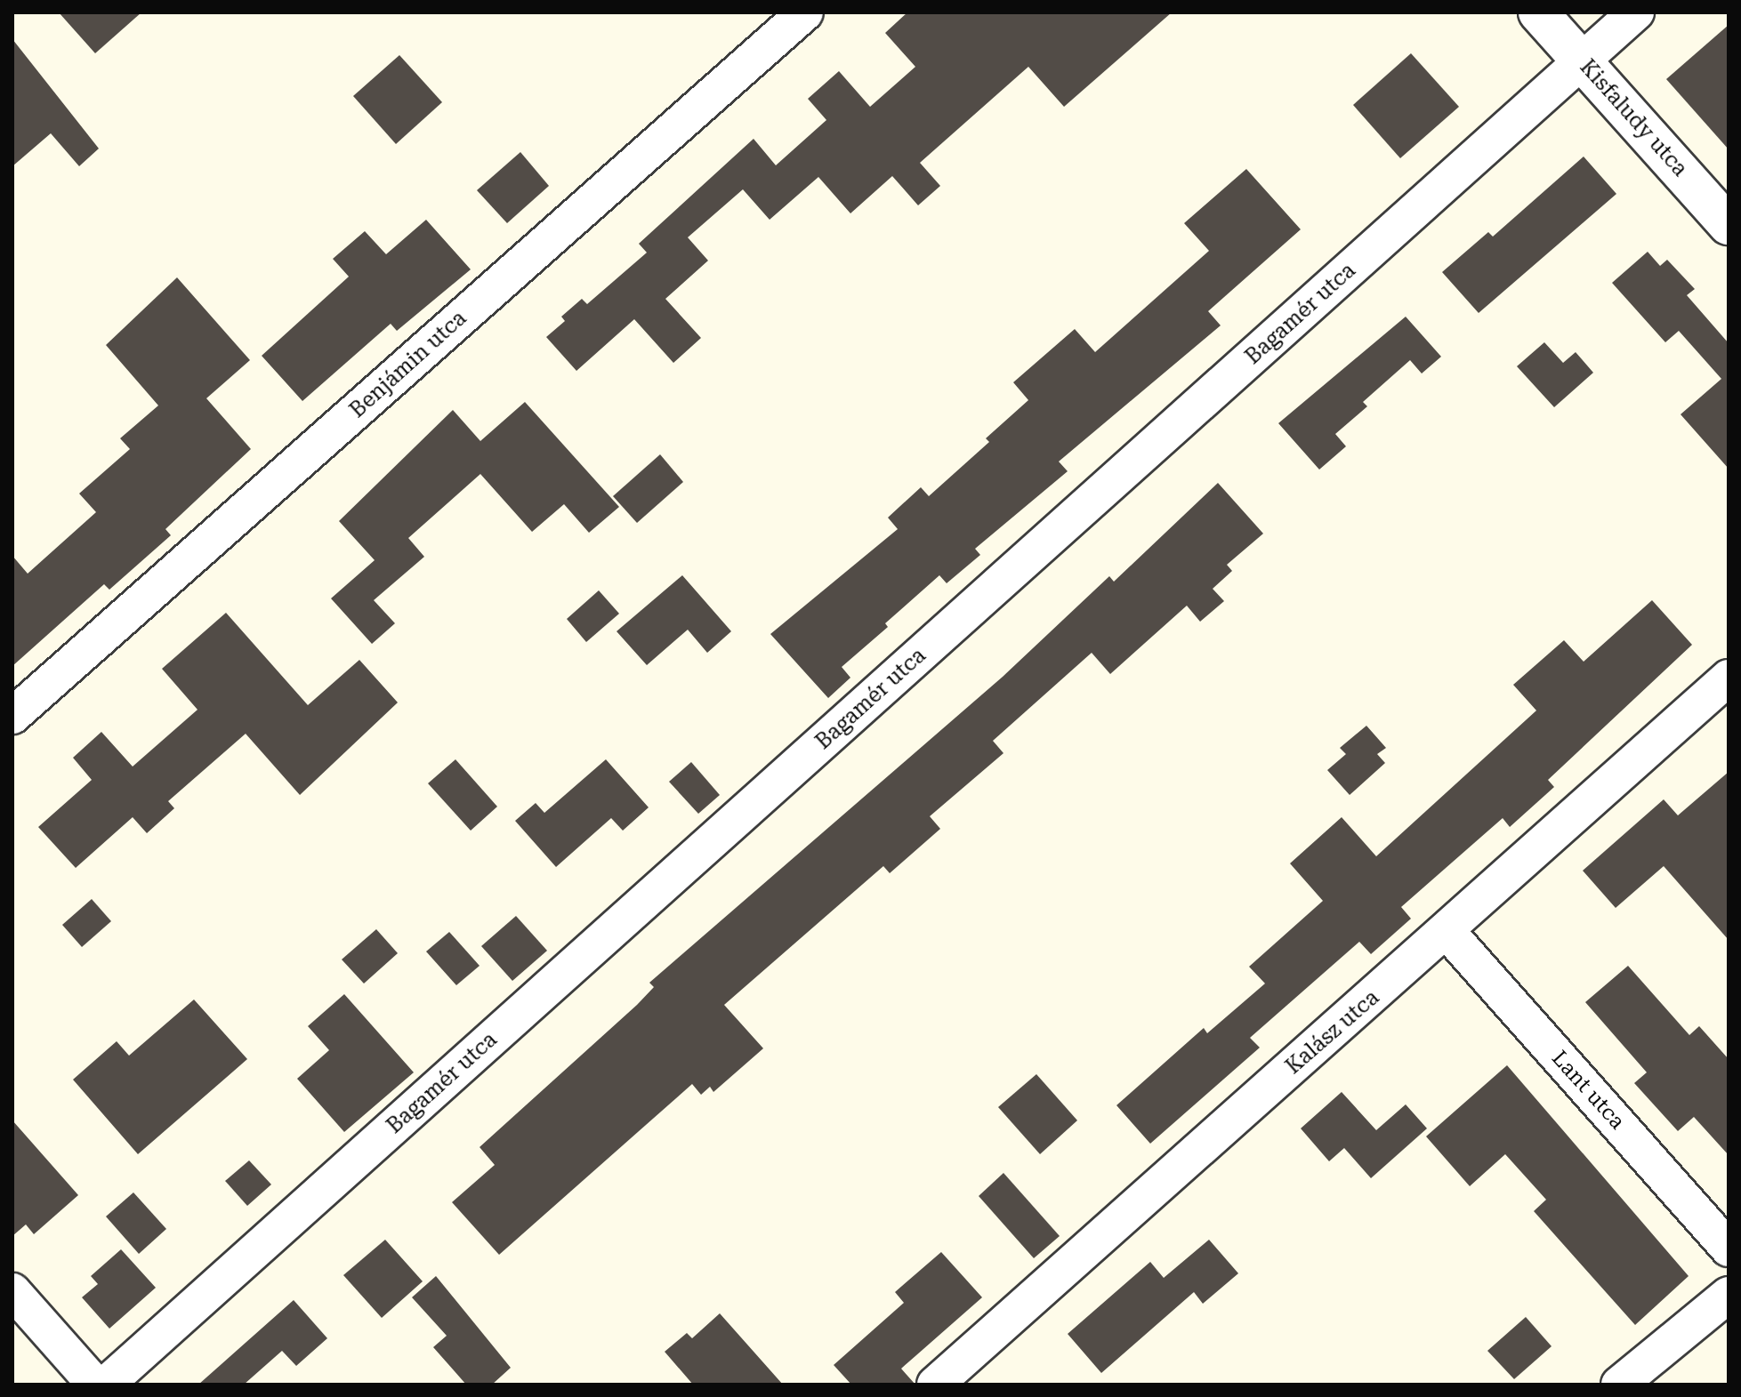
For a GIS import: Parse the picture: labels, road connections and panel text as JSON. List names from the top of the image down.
{
  "streets": {
    "street": [
      "Kisfaludy utca",
      "Bagamér utca",
      "Benjámin utca",
      "Kalász utca",
      "Lant utca"
    ]
  },
  "crossings": [
    ["Kisfaludy utca", "Bagamér utca"],
    ["Kalász utca", "Lant utca"]
  ]
}
